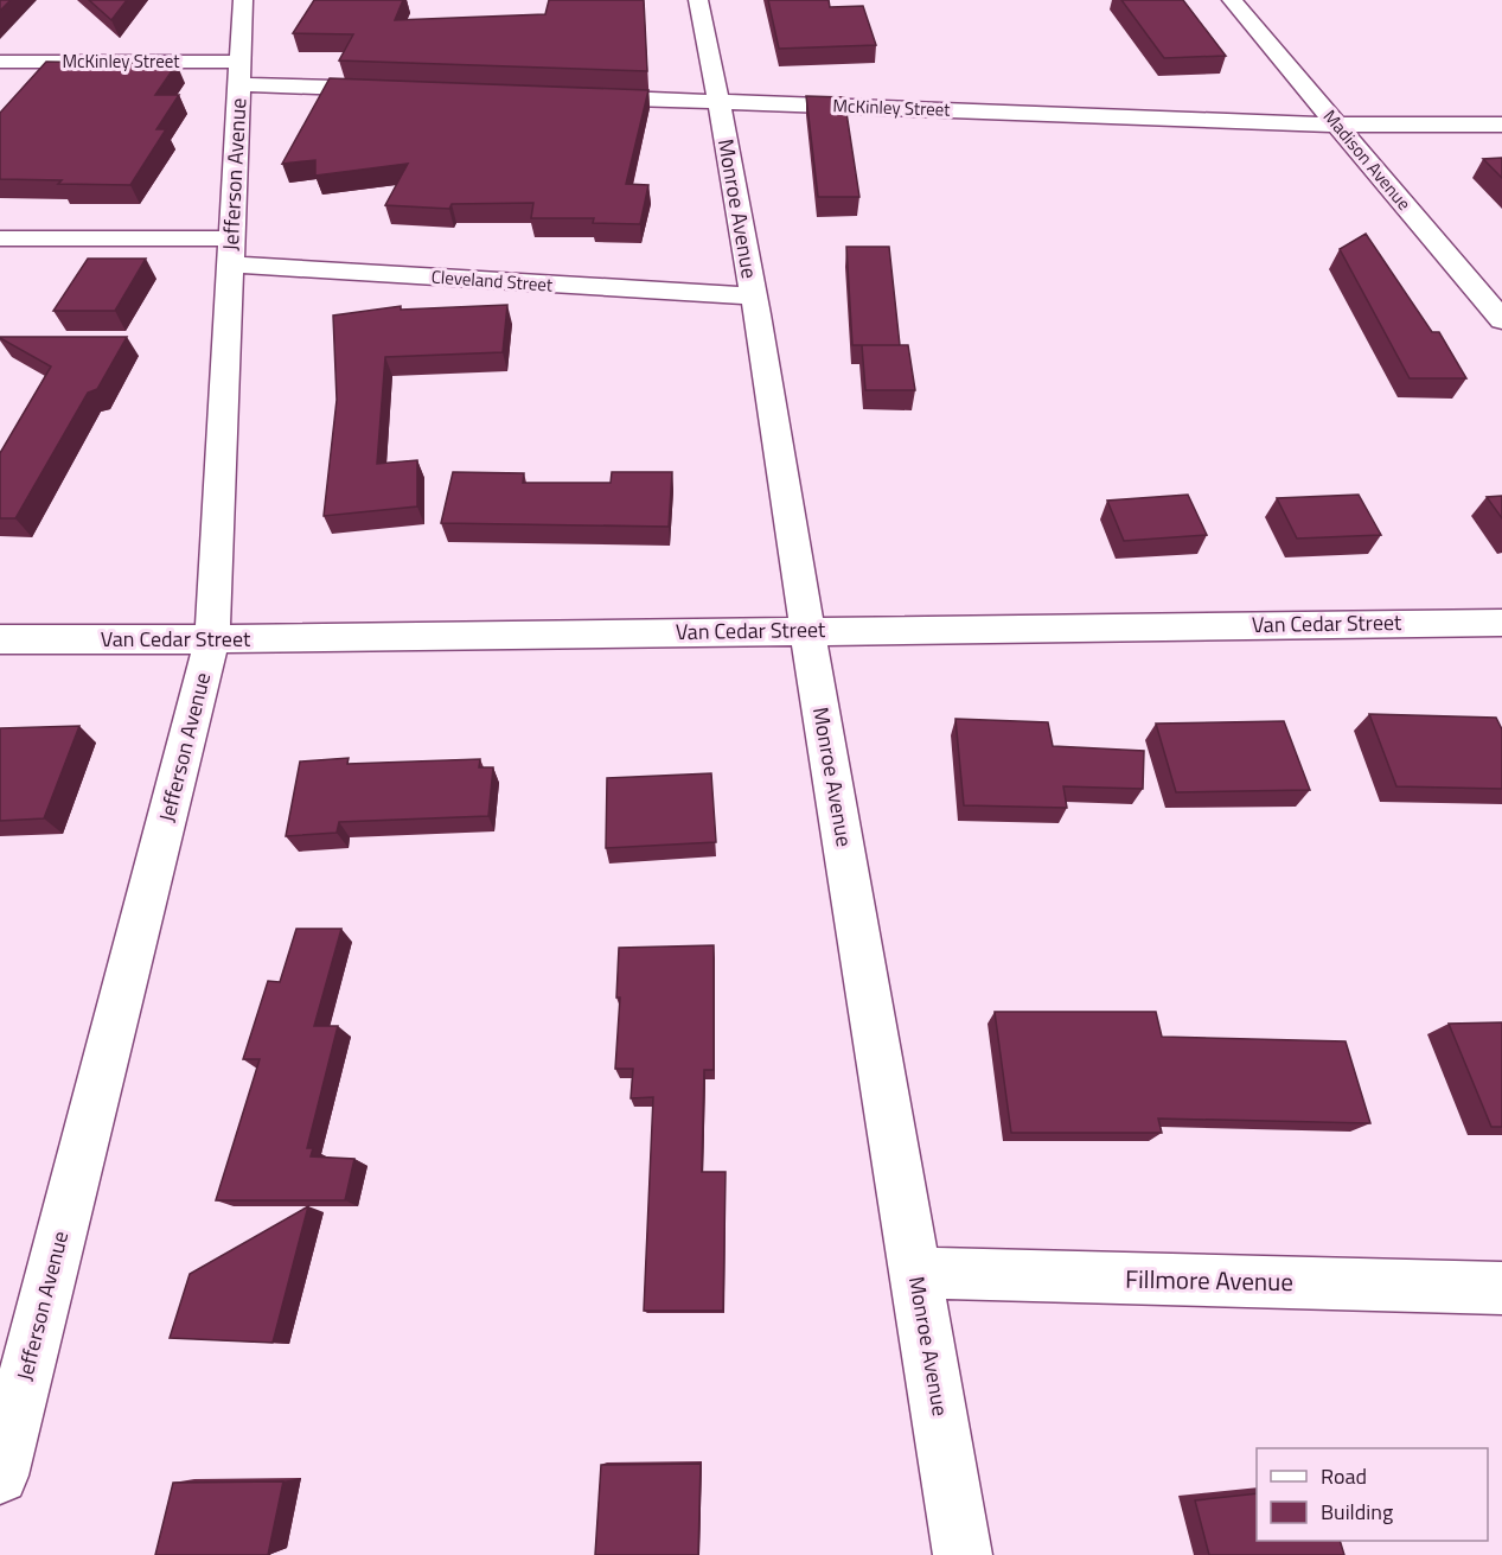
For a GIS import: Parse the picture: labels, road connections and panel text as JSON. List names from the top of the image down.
{
  "streets": {
    "street": [
      "McKinley Street",
      "Madison Avenue",
      "Jefferson Avenue",
      "Monroe Avenue",
      "Cleveland Street",
      "Van Cedar Street",
      "Fillmore Avenue"
    ]
  },
  "crossings": [
    ["McKinley Street", "Madison Avenue"],
    ["McKinley Street", "Jefferson Avenue"],
    ["McKinley Street", "Monroe Avenue"],
    ["Jefferson Avenue", "Cleveland Street"],
    ["Jefferson Avenue", "Van Cedar Street"],
    ["Monroe Avenue", "Cleveland Street"],
    ["Monroe Avenue", "Van Cedar Street"],
    ["Monroe Avenue", "Fillmore Avenue"]
  ],
  "legend": ["Road", "Building"]
}
